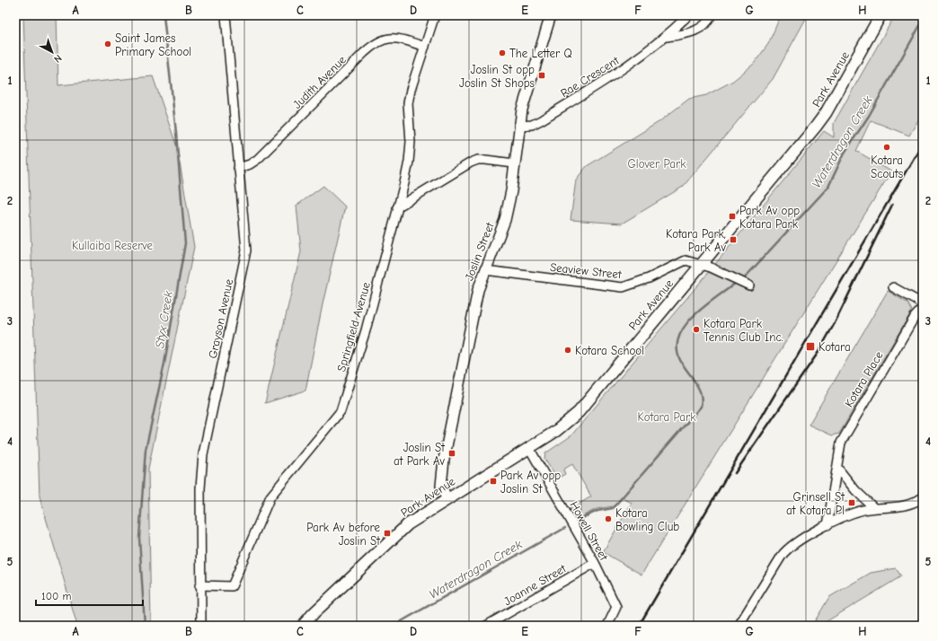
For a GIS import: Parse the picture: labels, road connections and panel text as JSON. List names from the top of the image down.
{
  "streets": {
    "main road": ["Park Avenue"],
    "street": [
      "Rae Crescent",
      "Judith Avenue",
      "Joslin Street",
      "Seaview Street",
      "Grayson Avenue",
      "Springfield Avenue",
      "Kotara Place",
      "Howell Street",
      "Joanne Street"
    ]
  },
  "crossings": [
    ["Rae Crescent", "Joslin Street"],
    ["Park Avenue", "Joslin Street"],
    ["Park Avenue", "Seaview Street"],
    ["Park Avenue", "Howell Street"],
    ["Judith Avenue", "Grayson Avenue"],
    ["Judith Avenue", "Springfield Avenue"],
    ["Joslin Street", "Seaview Street"],
    ["Grayson Avenue", "Springfield Avenue"],
    ["Howell Street", "Joanne Street"]
  ],
  "water": ["Waterdragon Creek", "Styx Creek"],
  "parks": ["Glover Park", "Kullaiba Reserve", "Kotara Park"],
  "places": {
    "other": [
      "Saint James Primary School",
      "The Letter Q",
      "Kotara Scouts",
      "Kotara Park Tennis Club Inc.",
      "Kotara School",
      "Kotara Bowling Club"
    ],
    "transit": [
      "Joslin St opp Joslin St Shops",
      "Park Av opp Kotara Park",
      "Kotara Park, Park Av",
      "Kotara",
      "Joslin St at Park Av",
      "Park Av opp Joslin St",
      "Grinsell St at Kotara Pl",
      "Park Av before Joslin St"
    ]
  },
  "scale_bar": "100 m",
  "north": "bottom right",
  "grid": {
    "columns": [
      "A",
      "B",
      "C",
      "D",
      "E",
      "F",
      "G",
      "H"
    ],
    "rows": [
      "1",
      "2",
      "3",
      "4",
      "5"
    ]
  }
}
